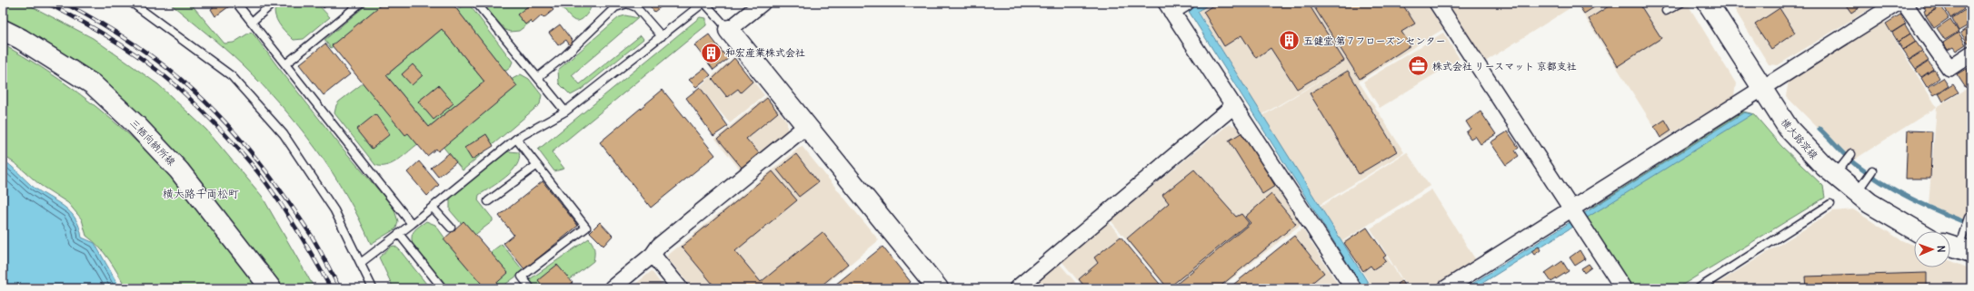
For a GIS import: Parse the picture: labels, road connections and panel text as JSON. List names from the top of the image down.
{
  "streets": {
    "street": ["横大路淀線", "三栖向納所線"]
  },
  "districts": ["横大路千両松町"],
  "places": {
    "building": ["五健堂 第７フローズンセンター", "和宏産業株式会社"],
    "office": ["株式会社 リースマット 京都支社"]
  },
  "north": "right"
}
